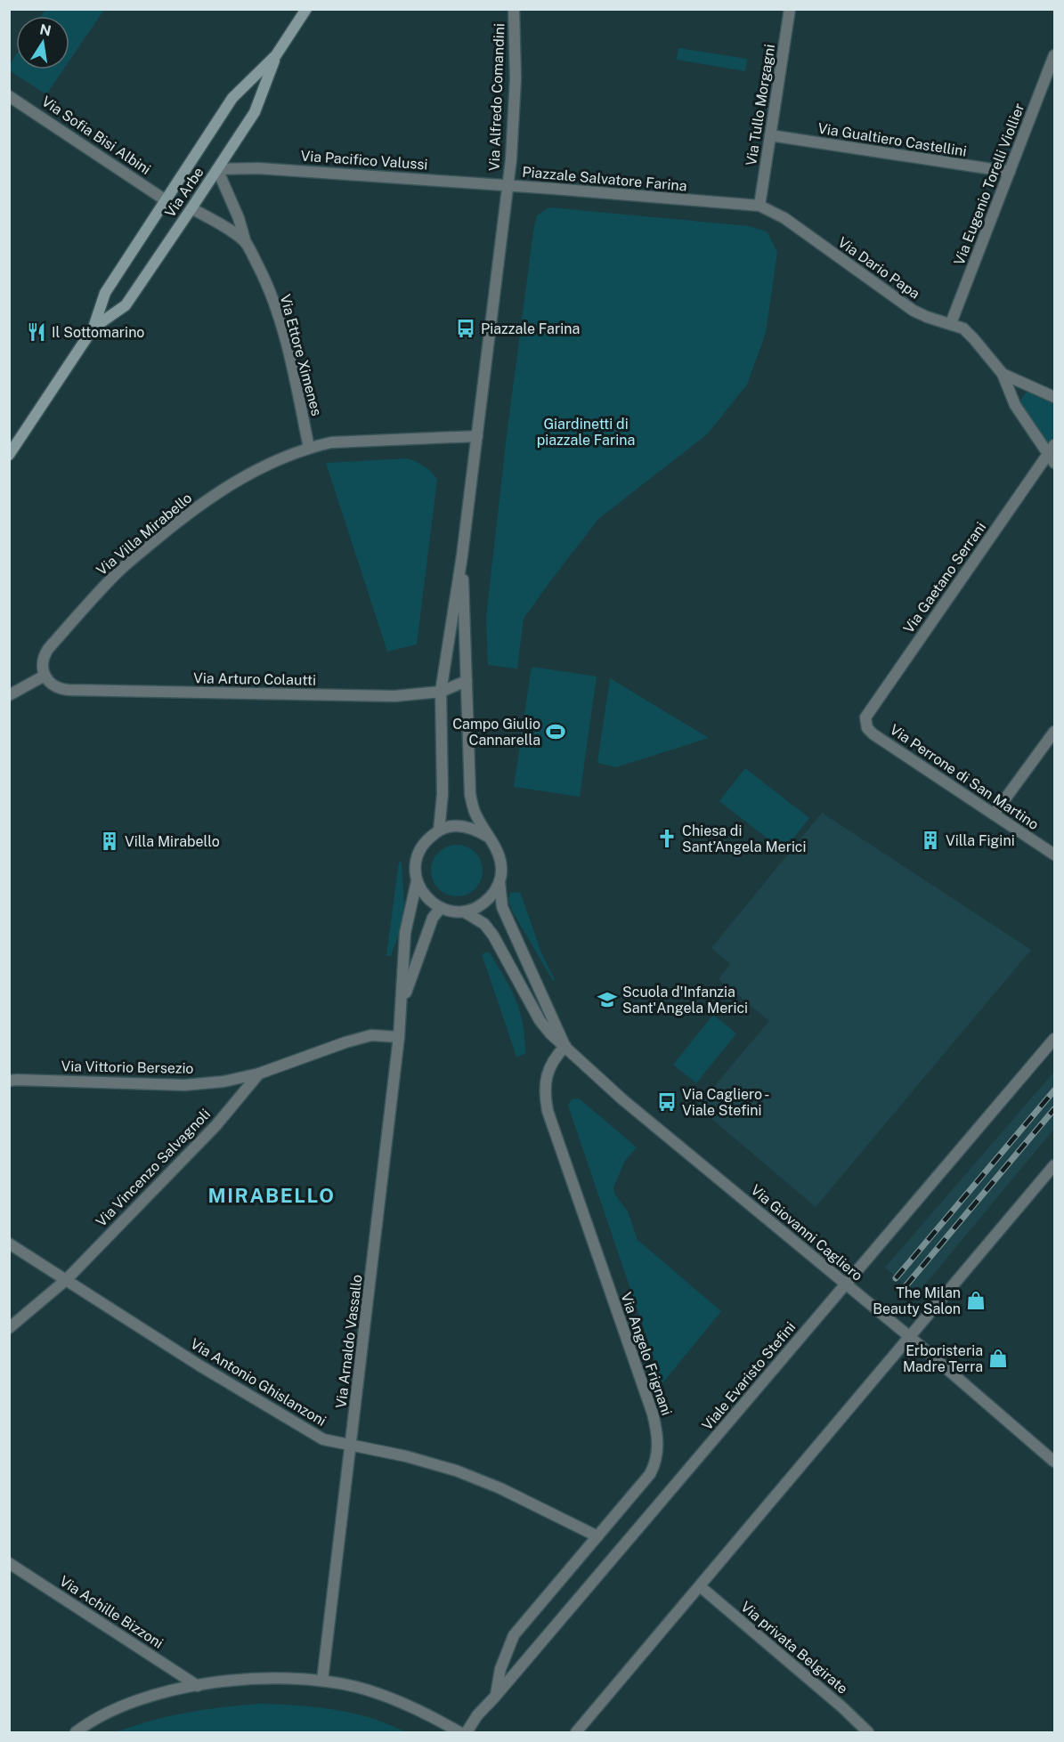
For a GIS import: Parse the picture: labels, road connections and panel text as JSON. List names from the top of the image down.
{
  "streets": {
    "street": [
      "Via Alfredo Comandini",
      "Via Tullo Morgagni",
      "Via Sofia Bisi Albini",
      "Via Gualtiero Castellini",
      "Via Pacifico Valussi",
      "Piazzale Salvatore Farina",
      "Via Eugenio Torelli Viollier",
      "Via Arbe",
      "Via Dario Papa",
      "Via Ettore Ximenes",
      "Via Villa Mirabello",
      "Via Gaetano Serrani",
      "Via Arturo Colautti",
      "Via Perrone di San Martino",
      "Via Vittorio Bersezio",
      "Via Vincenzo Salvagnoli",
      "Via Giovanni Cagliero",
      "Via Arnaldo Vassallo",
      "Via Angelo Frignani",
      "Viale Evaristo Stefini",
      "Via Antonio Ghislanzoni",
      "Via Achille Bizzoni",
      "Via privata Belgirate"
    ]
  },
  "crossings": [
    ["Via Alfredo Comandini", "Via Pacifico Valussi"],
    ["Via Alfredo Comandini", "Piazzale Salvatore Farina"],
    ["Via Tullo Morgagni", "Via Gualtiero Castellini"],
    ["Via Tullo Morgagni", "Piazzale Salvatore Farina"],
    ["Via Tullo Morgagni", "Via Dario Papa"],
    ["Via Sofia Bisi Albini", "Via Arbe"],
    ["Via Gualtiero Castellini", "Via Eugenio Torelli Viollier"],
    ["Via Pacifico Valussi", "Piazzale Salvatore Farina"],
    ["Via Pacifico Valussi", "Via Arbe"],
    ["Piazzale Salvatore Farina", "Via Dario Papa"],
    ["Piazzale Salvatore Farina", "Via Arturo Colautti"],
    ["Via Eugenio Torelli Viollier", "Via Dario Papa"],
    ["Via Arbe", "Via Ettore Ximenes"],
    ["Via Dario Papa", "Via Gaetano Serrani"],
    ["Via Ettore Ximenes", "Via Villa Mirabello"],
    ["Via Villa Mirabello", "Via Arturo Colautti"],
    ["Via Gaetano Serrani", "Via Perrone di San Martino"],
    ["Via Vittorio Bersezio", "Via Vincenzo Salvagnoli"],
    ["Via Vittorio Bersezio", "Via Arnaldo Vassallo"],
    ["Via Vincenzo Salvagnoli", "Via Antonio Ghislanzoni"],
    ["Via Giovanni Cagliero", "Via Arnaldo Vassallo"],
    ["Via Giovanni Cagliero", "Via Angelo Frignani"],
    ["Via Giovanni Cagliero", "Viale Evaristo Stefini"],
    ["Via Arnaldo Vassallo", "Via Antonio Ghislanzoni"],
    ["Via Angelo Frignani", "Viale Evaristo Stefini"],
    ["Via Angelo Frignani", "Via Antonio Ghislanzoni"]
  ],
  "districts": ["MIRABELLO"],
  "parks": ["Giardinetti di piazzale Farina"],
  "places": {
    "bus stop": ["Piazzale Farina", "Via Cagliero - Viale Stefini"],
    "restaurant": ["Il Sottomarino"],
    "sports": ["Campo Giulio Cannarella"],
    "church": ["Chiesa di Sant’Angela Merici"],
    "building": ["Villa Figini", "Villa Mirabello"],
    "school or university": ["Scuola d'Infanzia Sant'Angela Merici"],
    "shop": ["The Milan Beauty Salon", "Erboristeria Madre Terra"]
  },
  "north": "top"
}
